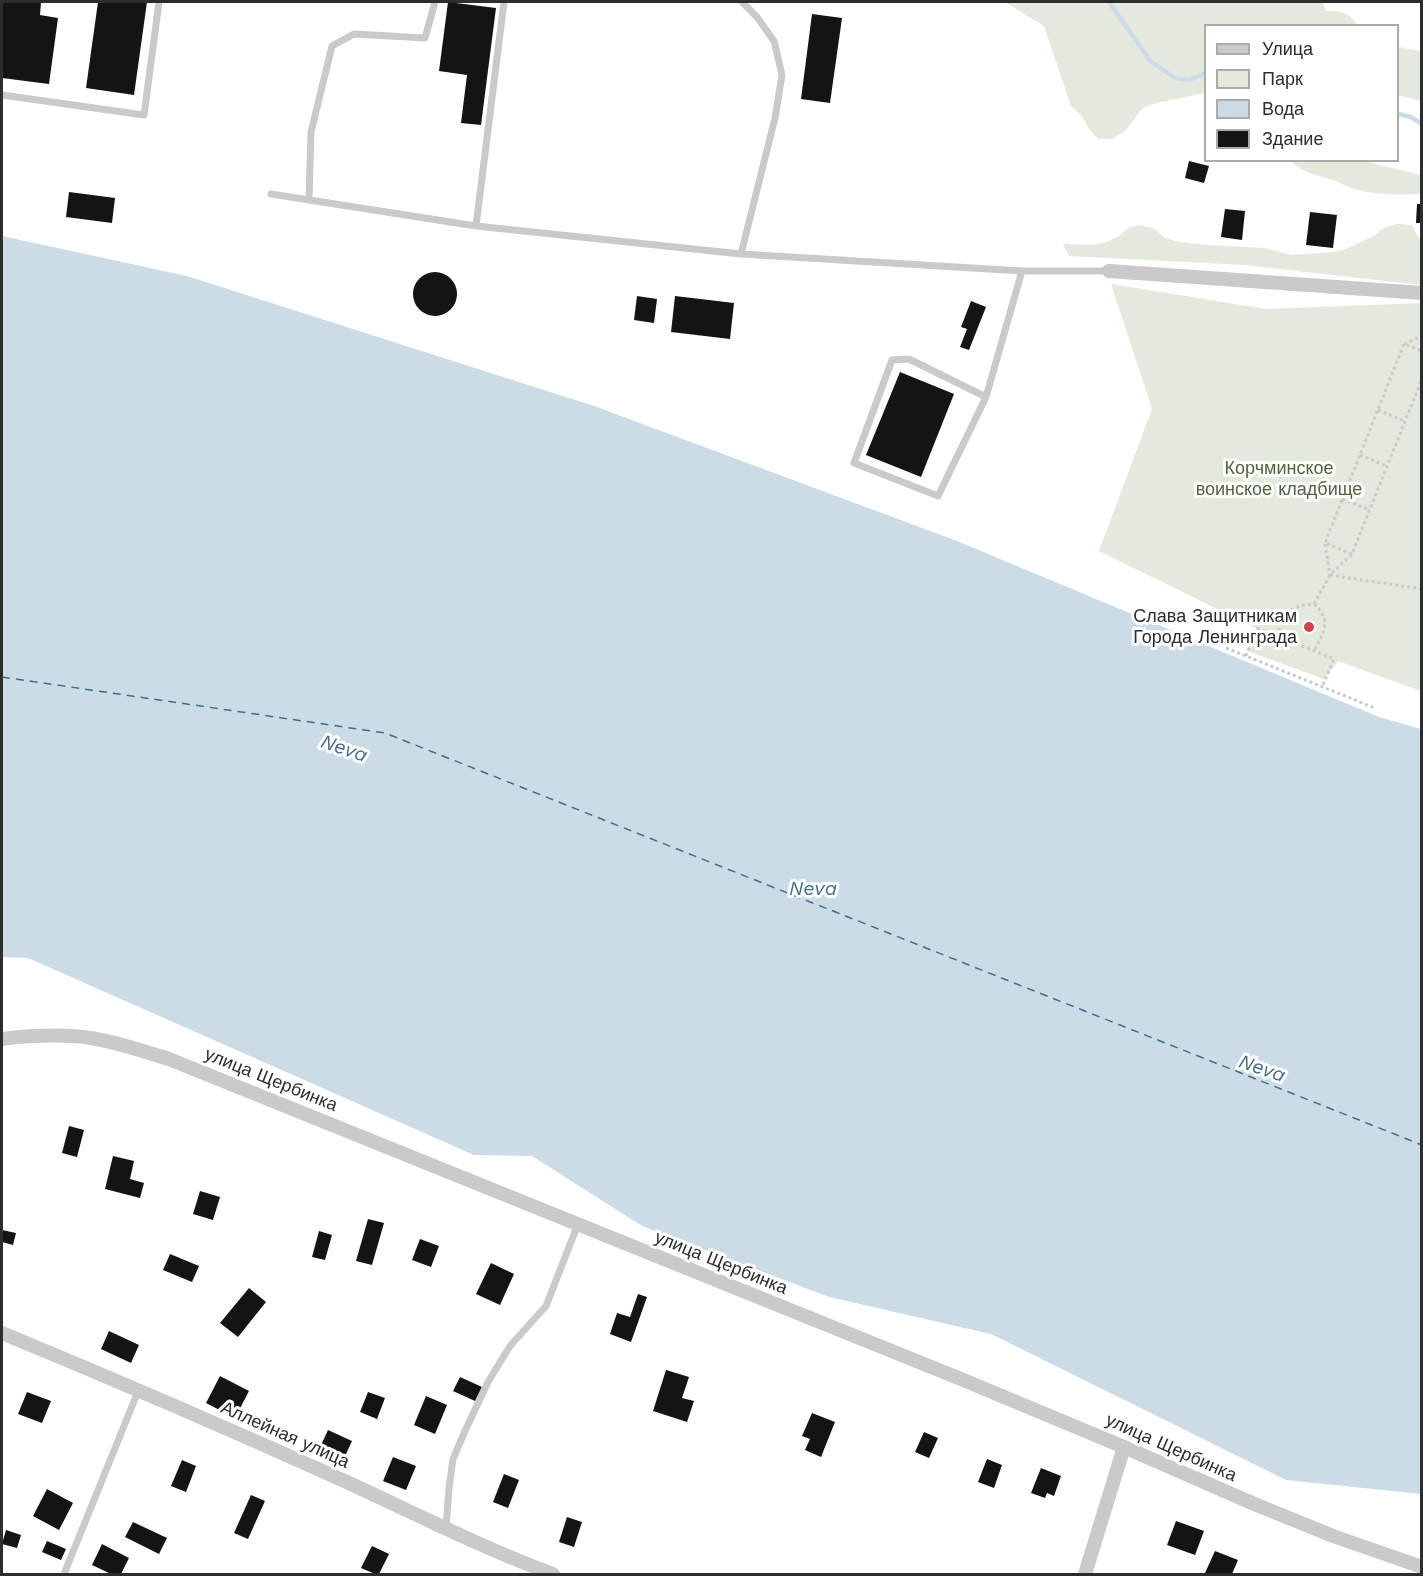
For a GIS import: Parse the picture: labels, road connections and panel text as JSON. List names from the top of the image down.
{
  "streets": {
    "street": ["улица Щербинка", "Аллейная улица"]
  },
  "water": ["Neva"],
  "parks": ["Корчминское воинское кладбище"],
  "places": ["Слава Защитникам Города Ленинграда"],
  "legend": [
    "Улица",
    "Парк",
    "Вода",
    "Здание"
  ]
}
